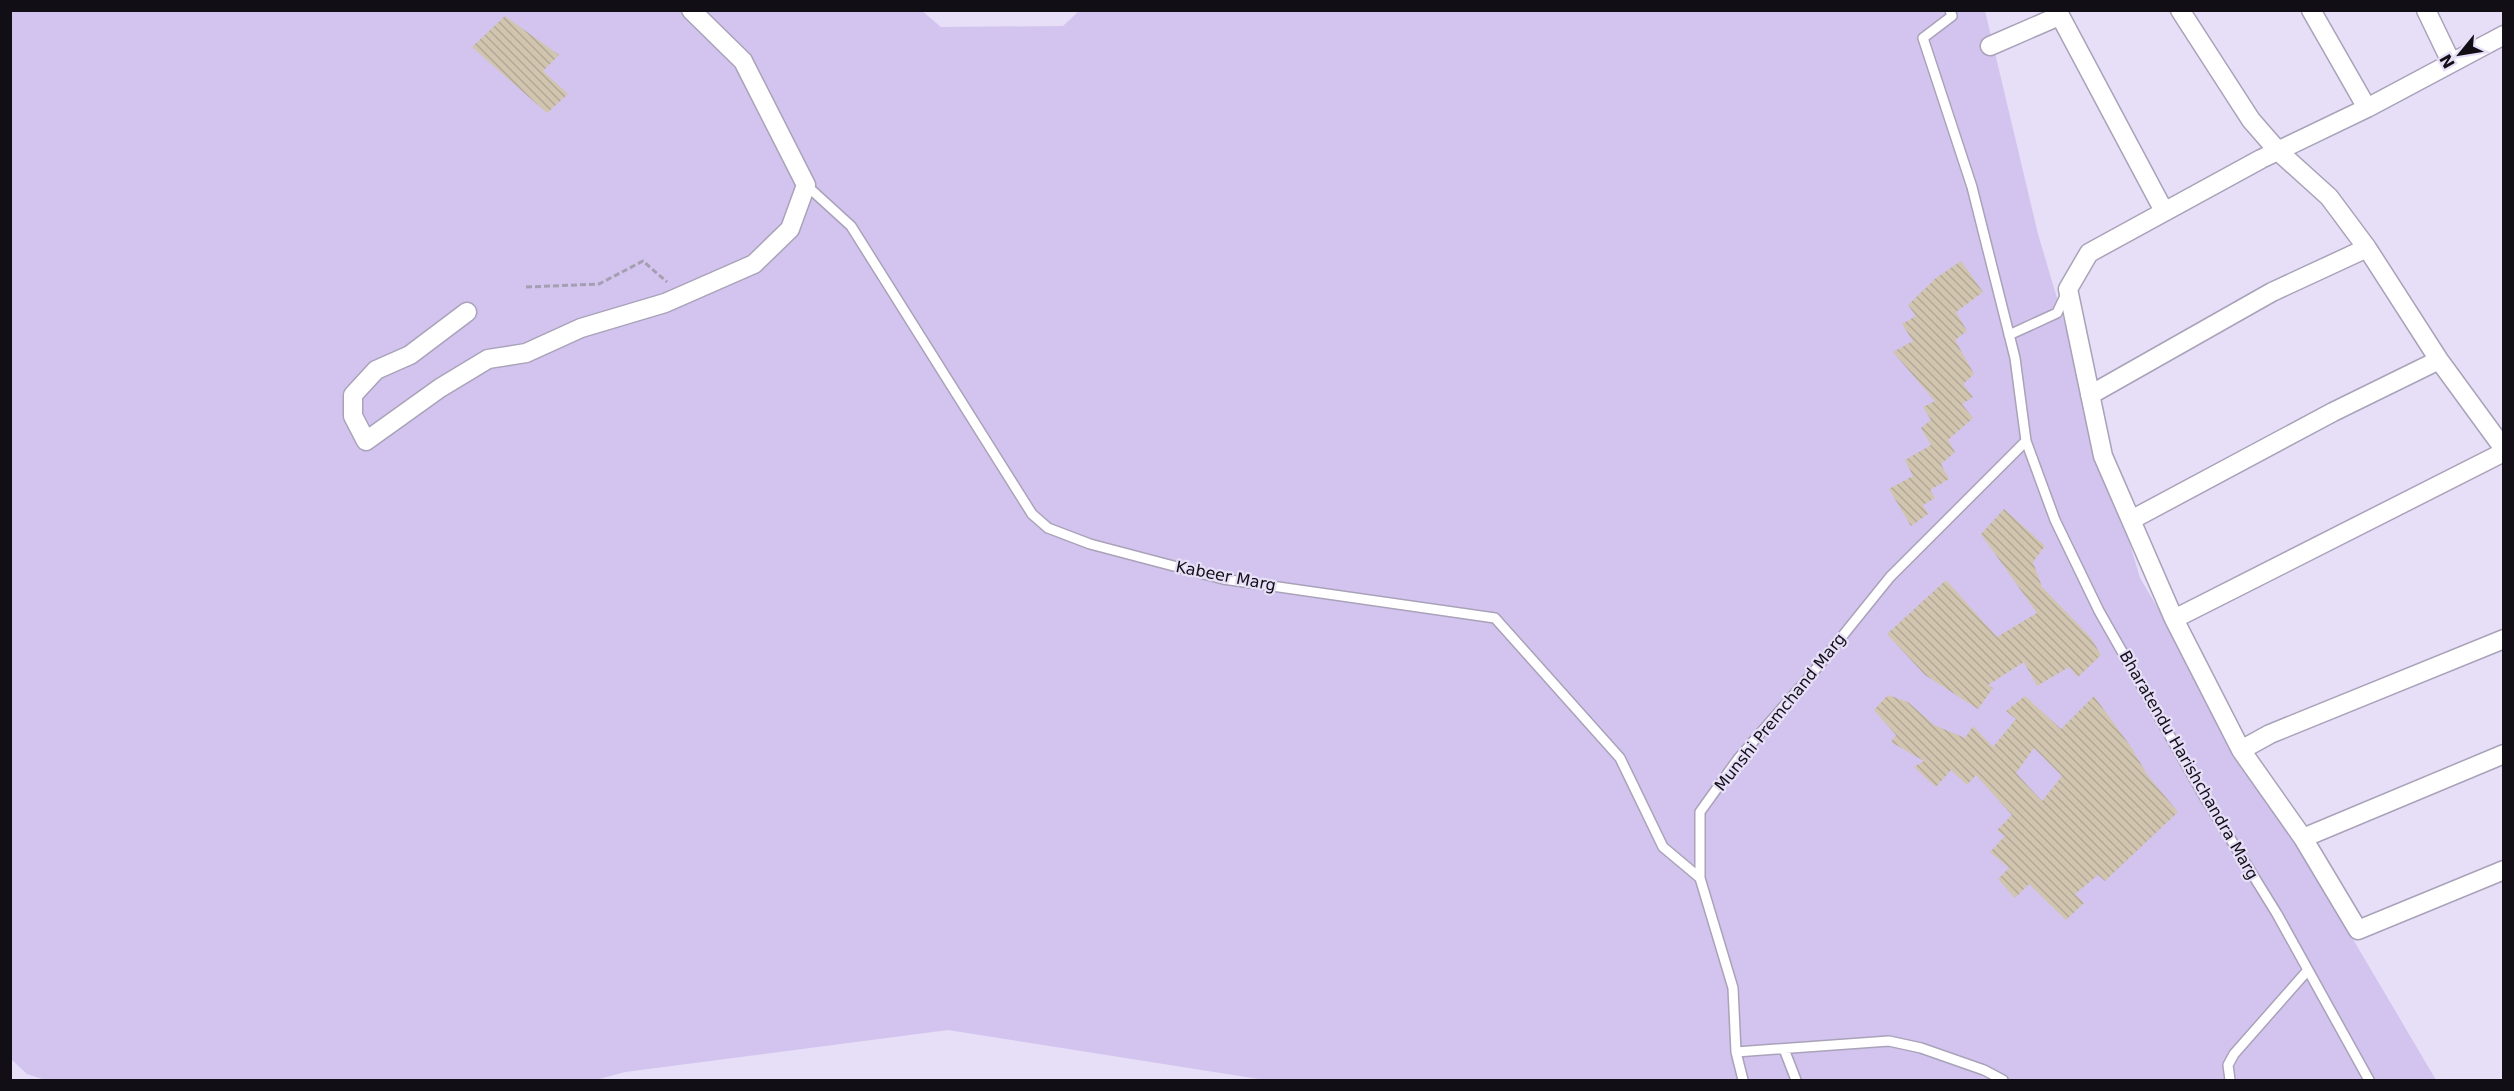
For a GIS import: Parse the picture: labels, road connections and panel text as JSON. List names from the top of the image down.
{
  "streets": {
    "lane": ["Kabeer Marg", "Munshi Premchand Marg", "Bharatendu Harishchandra Marg"]
  },
  "crossings": [
    ["Kabeer Marg", "Munshi Premchand Marg"],
    ["Munshi Premchand Marg", "Bharatendu Harishchandra Marg"]
  ],
  "north": "bottom left"
}
